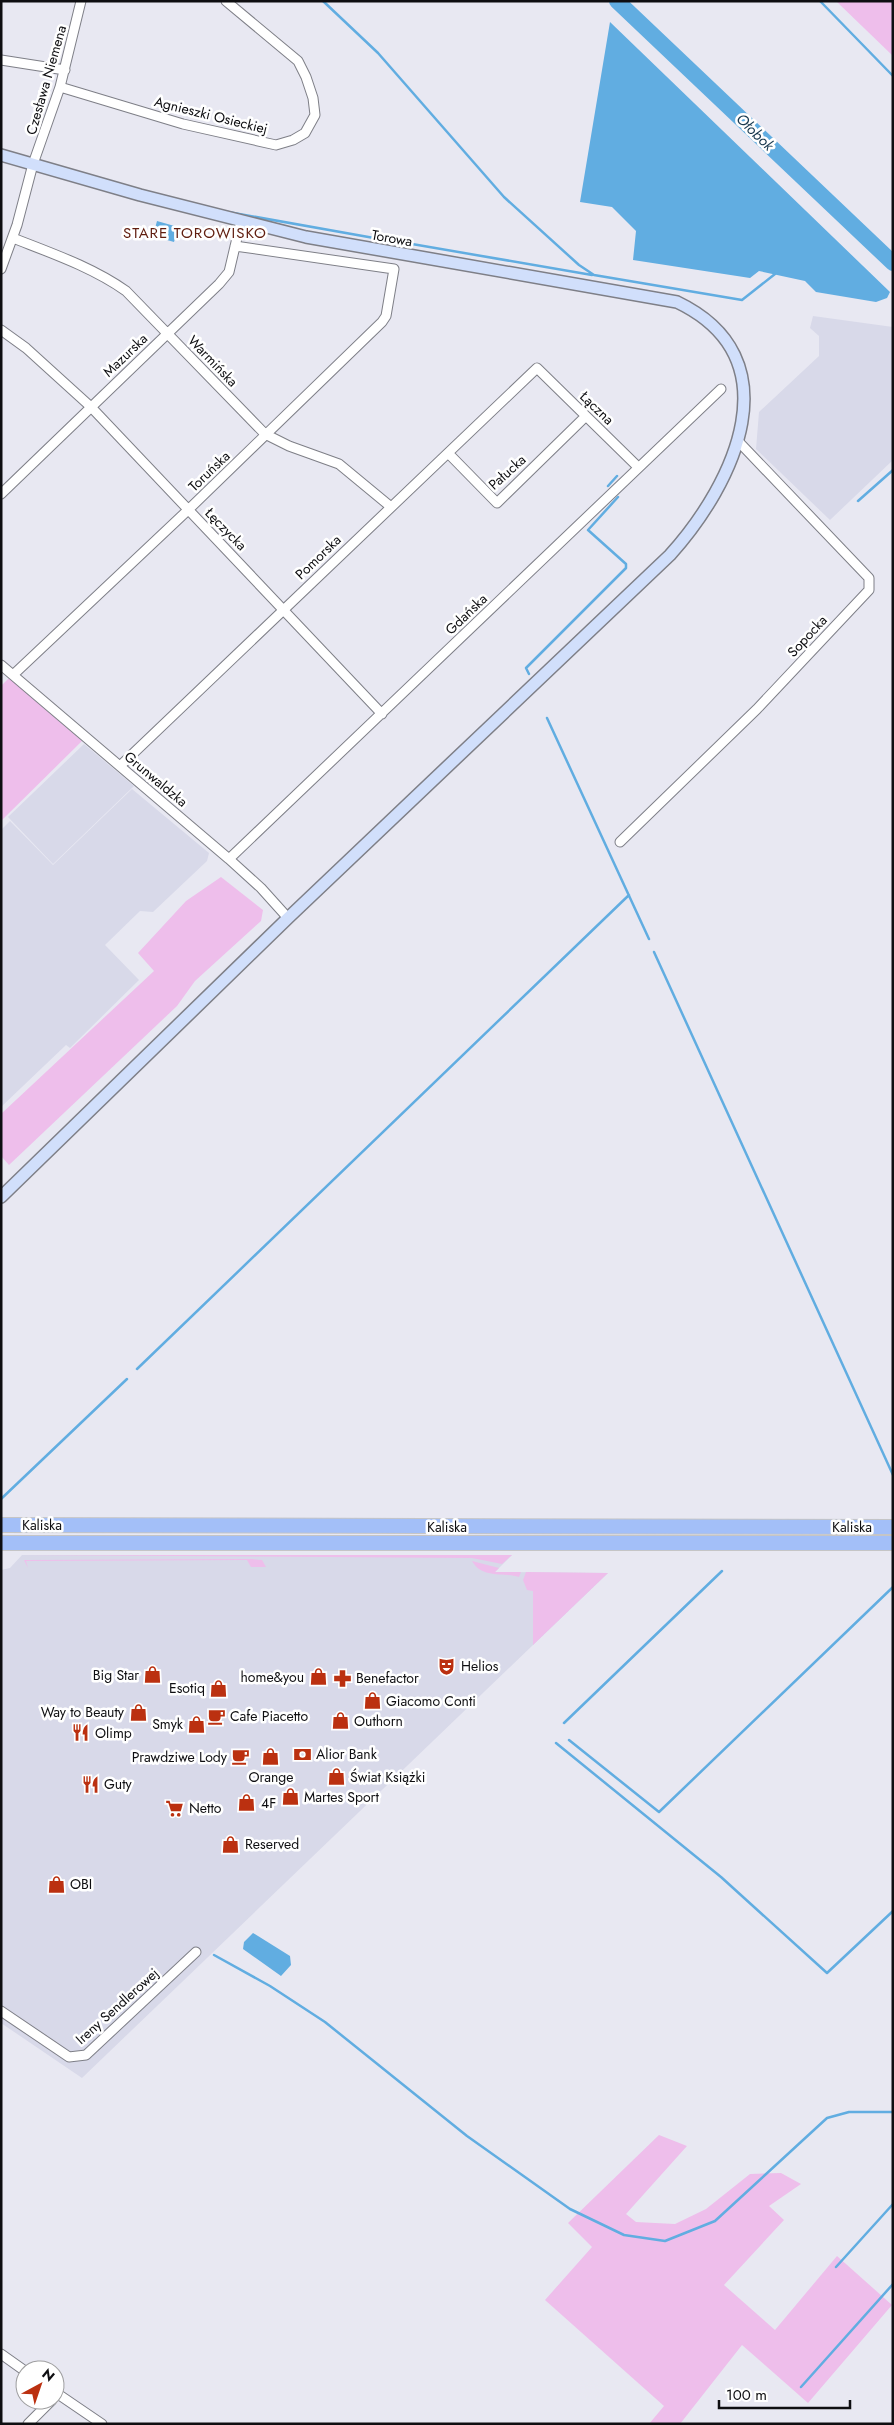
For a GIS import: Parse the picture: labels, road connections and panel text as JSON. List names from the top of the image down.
{
  "streets": {
    "main road": ["Kaliska"],
    "street": [
      "Czesława Niemena",
      "Agnieszki Osieckiej",
      "Torowa",
      "Mazurska",
      "Warmińska",
      "Łączna",
      "Toruńska",
      "Pałucka",
      "Łęczycka",
      "Pomorska",
      "Gdańska",
      "Sopocka",
      "Grunwaldzka",
      "Ireny Sendlerowej"
    ]
  },
  "crossings": [
    ["Czesława Niemena", "Agnieszki Osieckiej"],
    ["Czesława Niemena", "Torowa"],
    ["Czesława Niemena", "Warmińska"],
    ["Torowa", "Mazurska"],
    ["Torowa", "Sopocka"],
    ["Torowa", "Grunwaldzka"],
    ["Mazurska", "Warmińska"],
    ["Mazurska", "Toruńska"],
    ["Mazurska", "Łęczycka"],
    ["Warmińska", "Toruńska"],
    ["Warmińska", "Pomorska"],
    ["Łączna", "Pałucka"],
    ["Łączna", "Pomorska"],
    ["Łączna", "Gdańska"],
    ["Toruńska", "Łęczycka"],
    ["Toruńska", "Grunwaldzka"],
    ["Pałucka", "Pomorska"],
    ["Łęczycka", "Pomorska"],
    ["Łęczycka", "Gdańska"],
    ["Pomorska", "Grunwaldzka"],
    ["Gdańska", "Grunwaldzka"]
  ],
  "districts": ["STARE TOROWISKO"],
  "water": ["Ołobok"],
  "places": {
    "theatre": ["Helios"],
    "shop": [
      "Big Star",
      "home&you",
      "Esotiq",
      "Giacomo Conti",
      "Way to Beauty",
      "Outhorn",
      "Smyk",
      "Orange",
      "Świat Książki",
      "Martes Sport",
      "4F",
      "Reserved",
      "OBI"
    ],
    "pharmacy": ["Benefactor"],
    "cafe": ["Cafe Piacetto", "Prawdziwe Lody"],
    "restaurant": ["Olimp", "Guty"],
    "bank": ["Alior Bank"],
    "supermarket": ["Netto"]
  },
  "scale_bar": "100 m",
  "north": "top right"
}
